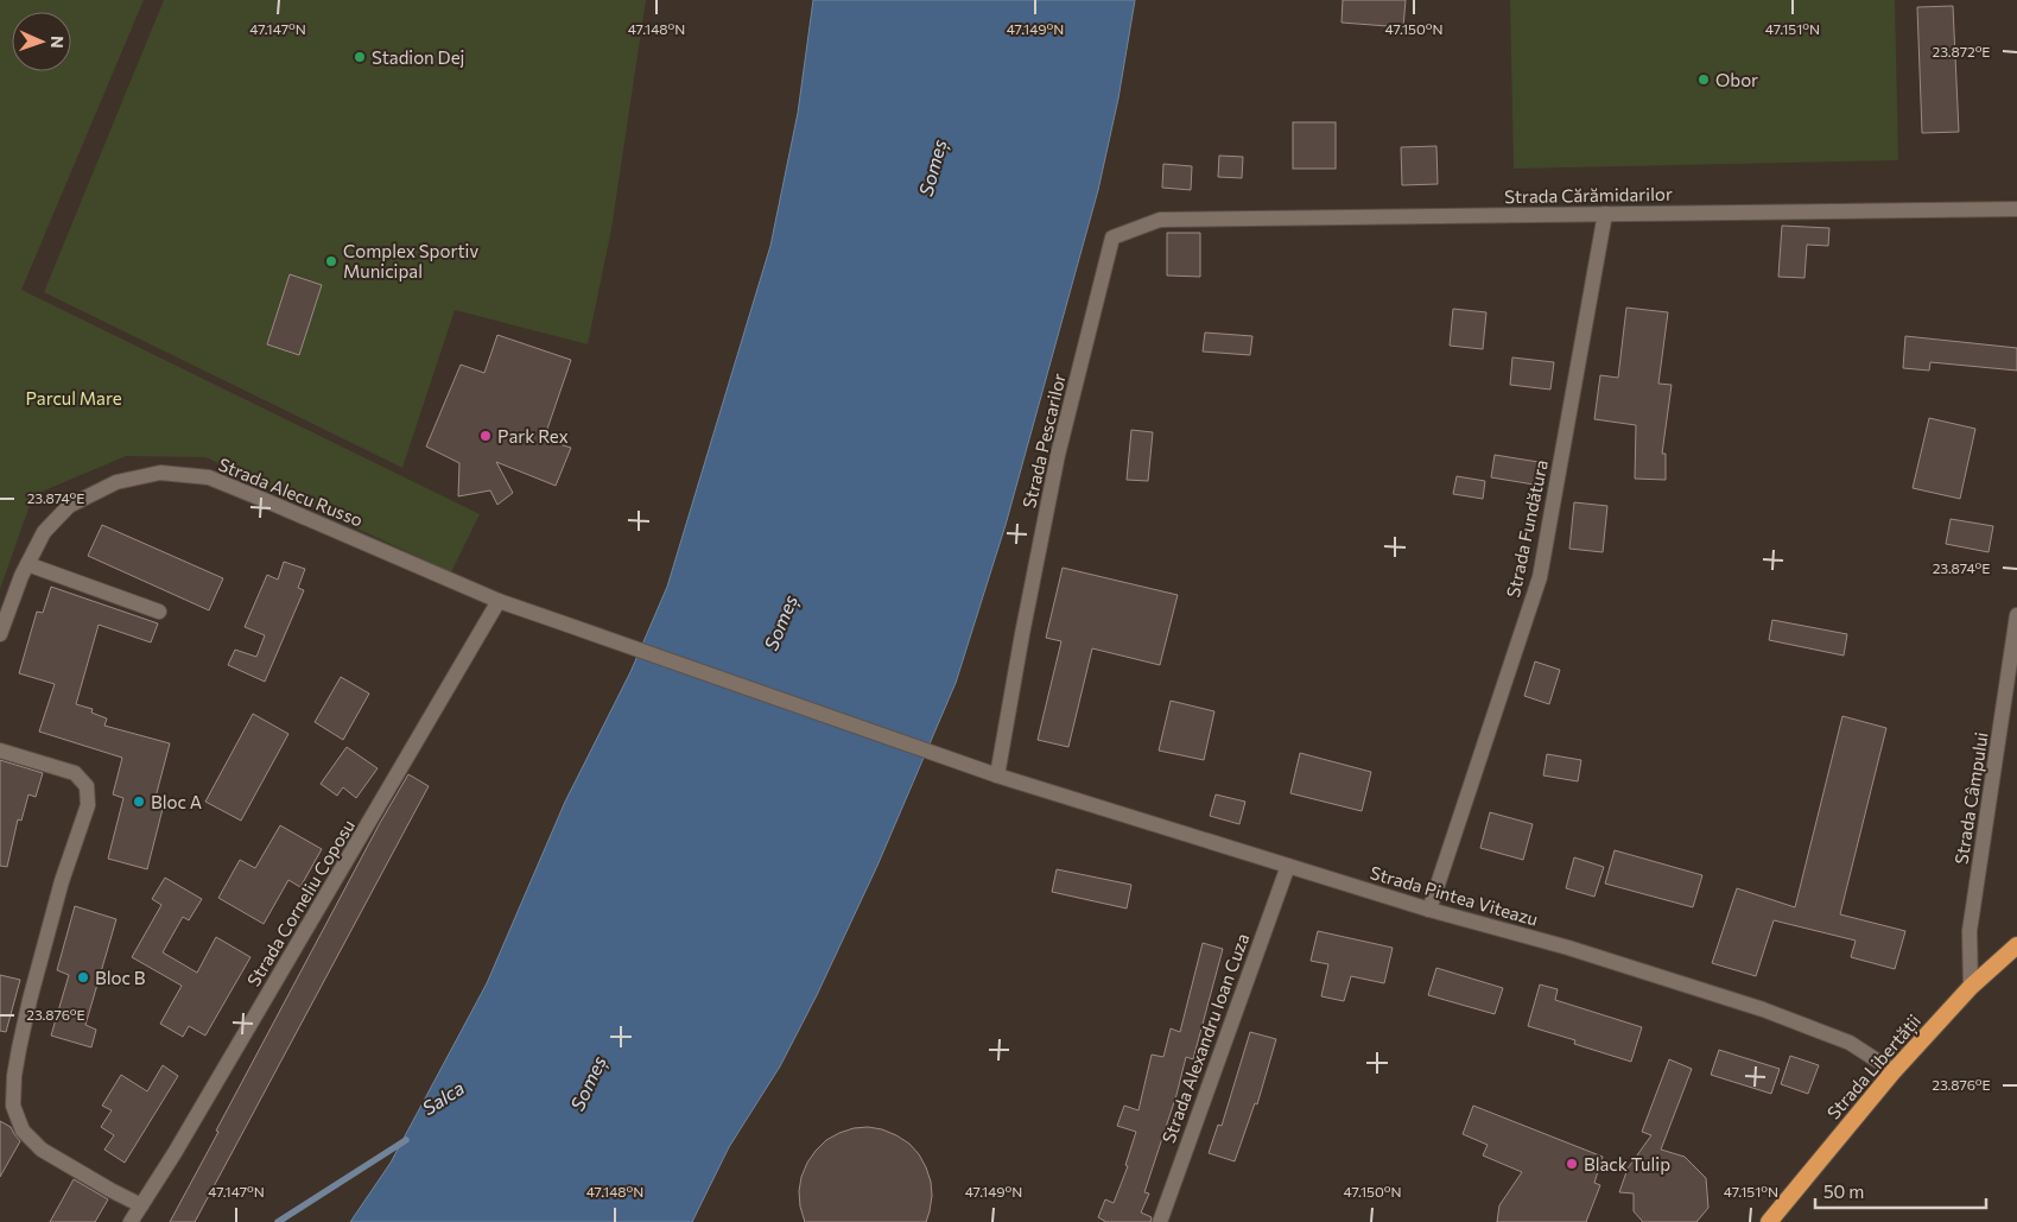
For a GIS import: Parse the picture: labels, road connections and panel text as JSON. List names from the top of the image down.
{
  "streets": {
    "highway": ["Strada Libertății"],
    "street": [
      "Strada Cărămidarilor",
      "Strada Pescarilor",
      "Strada Alecu Russo",
      "Strada Fundătura",
      "Strada Câmpului",
      "Strada Pintea Viteazu",
      "Strada Corneliu Coposu",
      "Strada Alexandru Ioan Cuza"
    ]
  },
  "crossings": [
    ["Strada Cărămidarilor", "Strada Pescarilor"],
    ["Strada Cărămidarilor", "Strada Fundătura"],
    ["Strada Pescarilor", "Strada Pintea Viteazu"],
    ["Strada Alecu Russo", "Strada Pintea Viteazu"],
    ["Strada Alecu Russo", "Strada Corneliu Coposu"],
    ["Strada Fundătura", "Strada Pintea Viteazu"],
    ["Strada Câmpului", "Strada Libertății"],
    ["Strada Pintea Viteazu", "Strada Alexandru Ioan Cuza"],
    ["Strada Pintea Viteazu", "Strada Libertății"]
  ],
  "water": ["Someș", "Salca"],
  "parks": ["Parcul Mare"],
  "places": [
    "Stadion Dej",
    "Obor",
    "Complex Sportiv Municipal",
    "Park Rex",
    "Bloc A",
    "Bloc B",
    "Black Tulip"
  ],
  "scale_bar": "50 m",
  "north": "right",
  "coordinates": [
    "47.147°N",
    "47.148°N",
    "47.149°N",
    "47.150°N",
    "47.151°N",
    "23.872°E",
    "23.874°E",
    "23.876°E"
  ]
}
